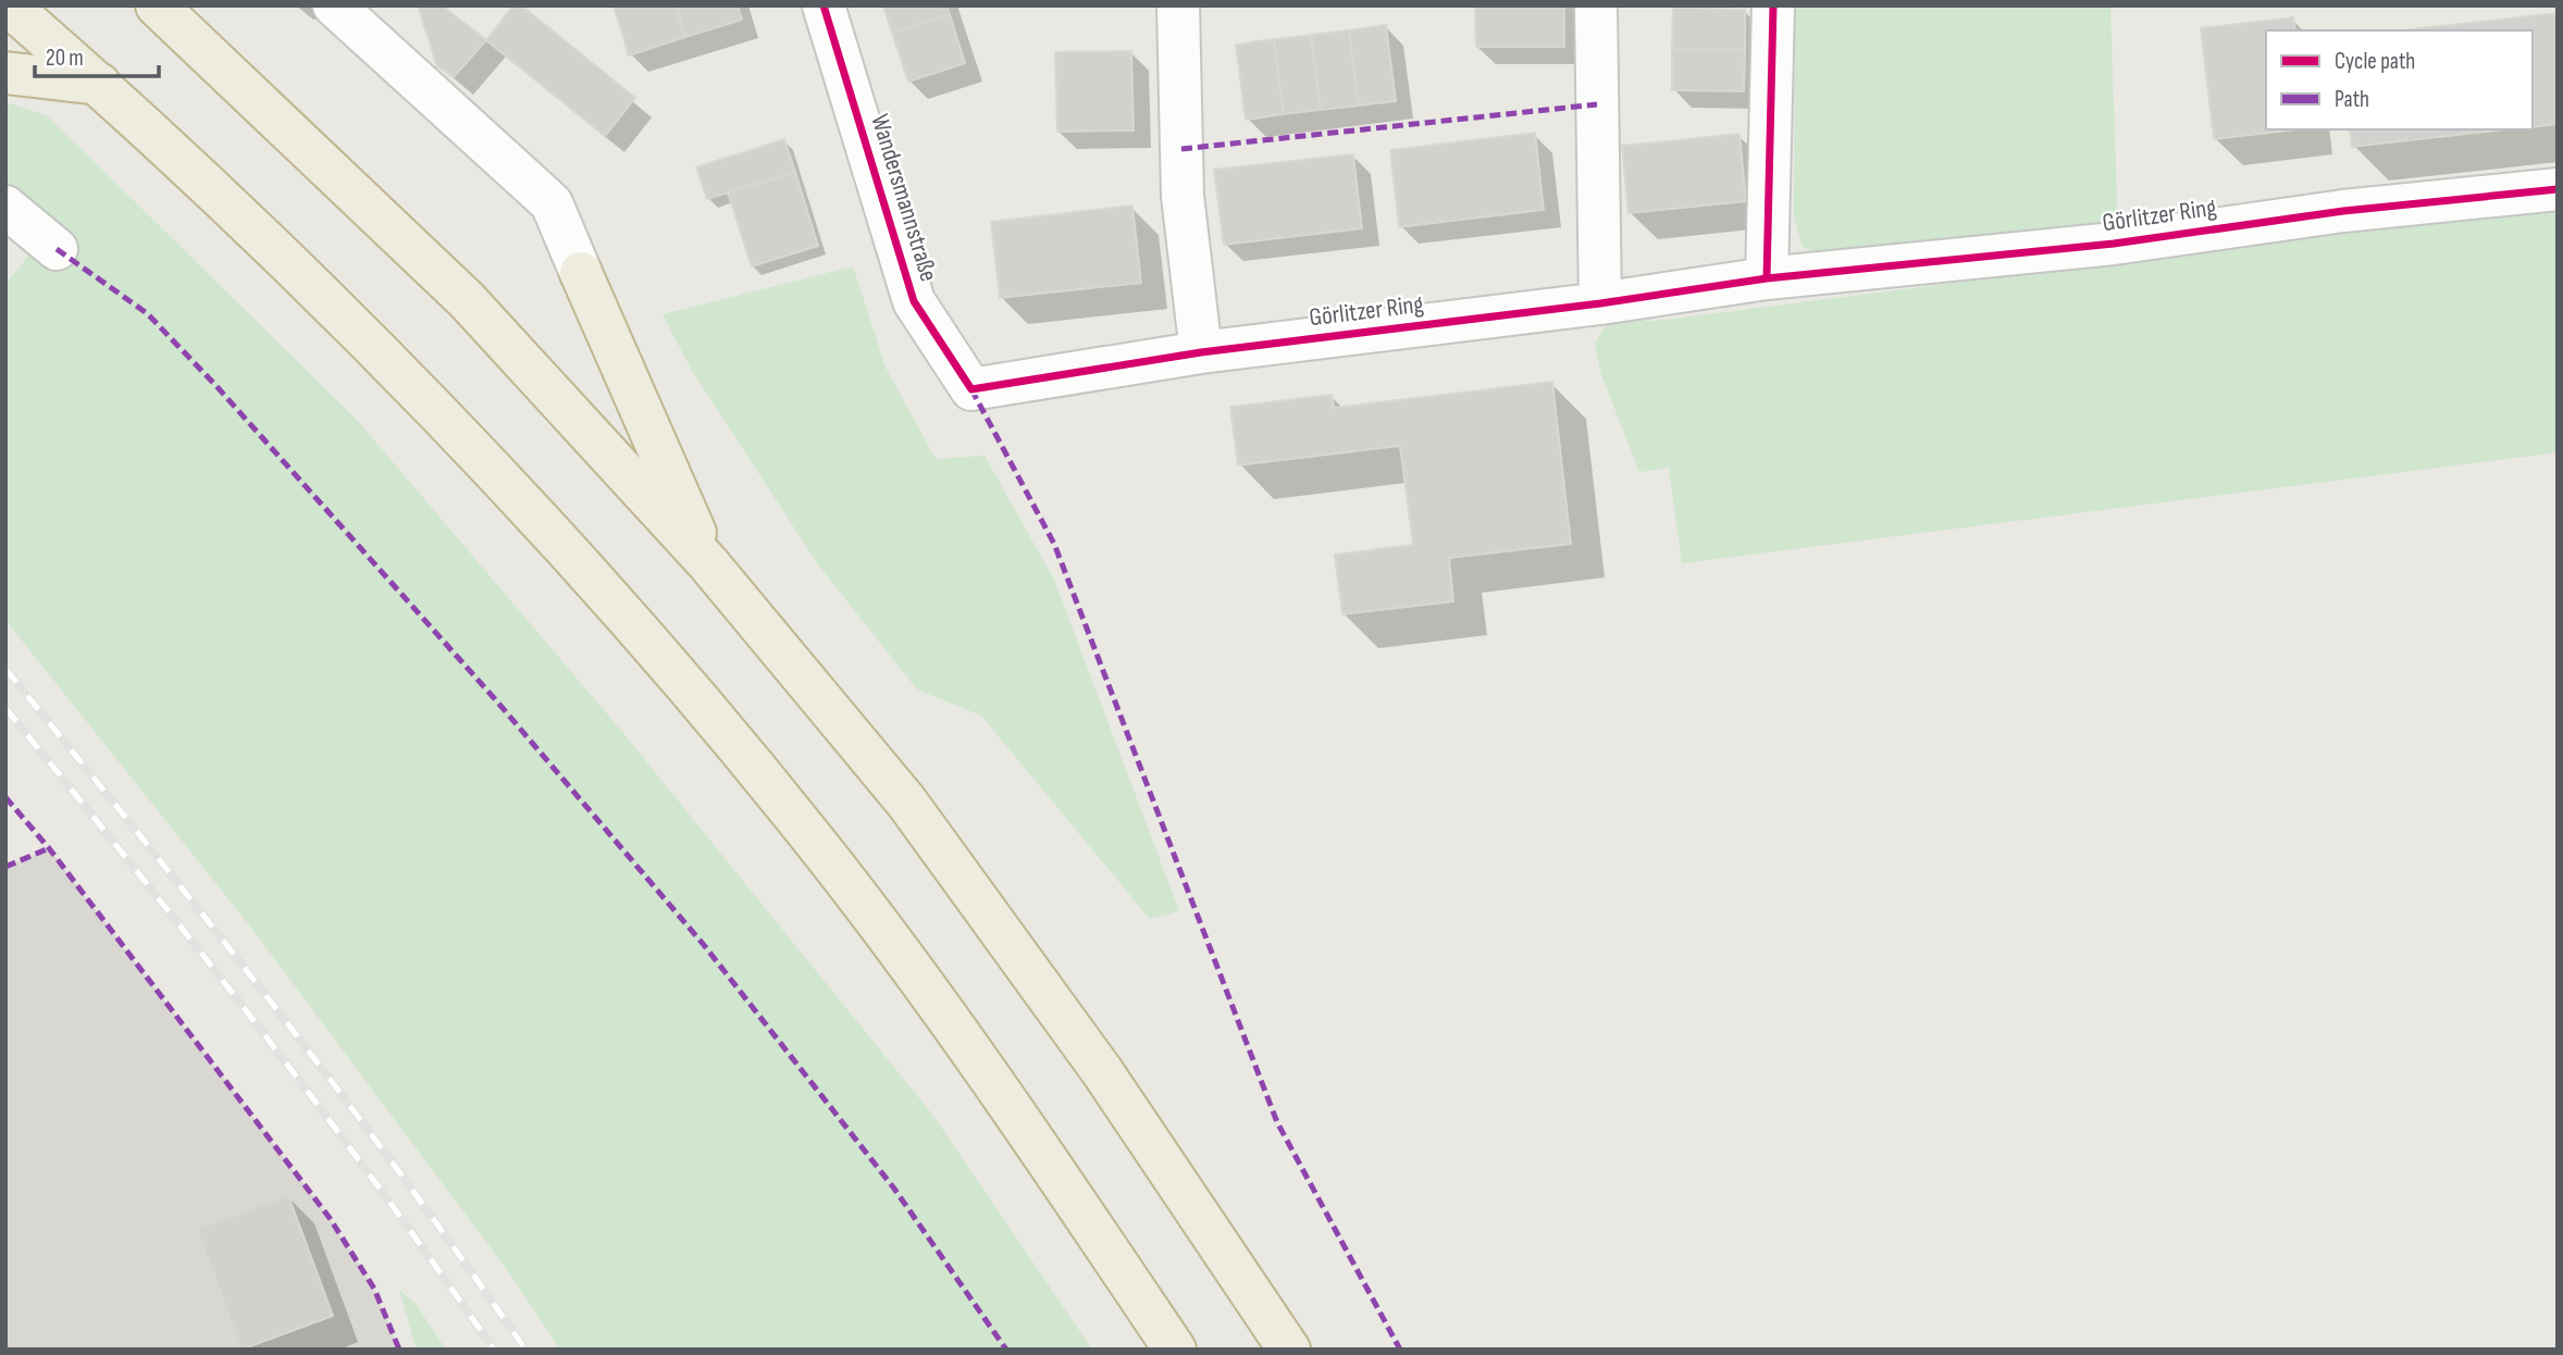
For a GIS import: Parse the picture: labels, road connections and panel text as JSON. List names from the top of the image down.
{
  "streets": {
    "street": ["Wandersmannstraße", "Görlitzer Ring"]
  },
  "crossings": [
    ["Wandersmannstraße", "Görlitzer Ring"]
  ],
  "legend": ["Cycle path", "Path"],
  "scale_bar": "20 m"
}
